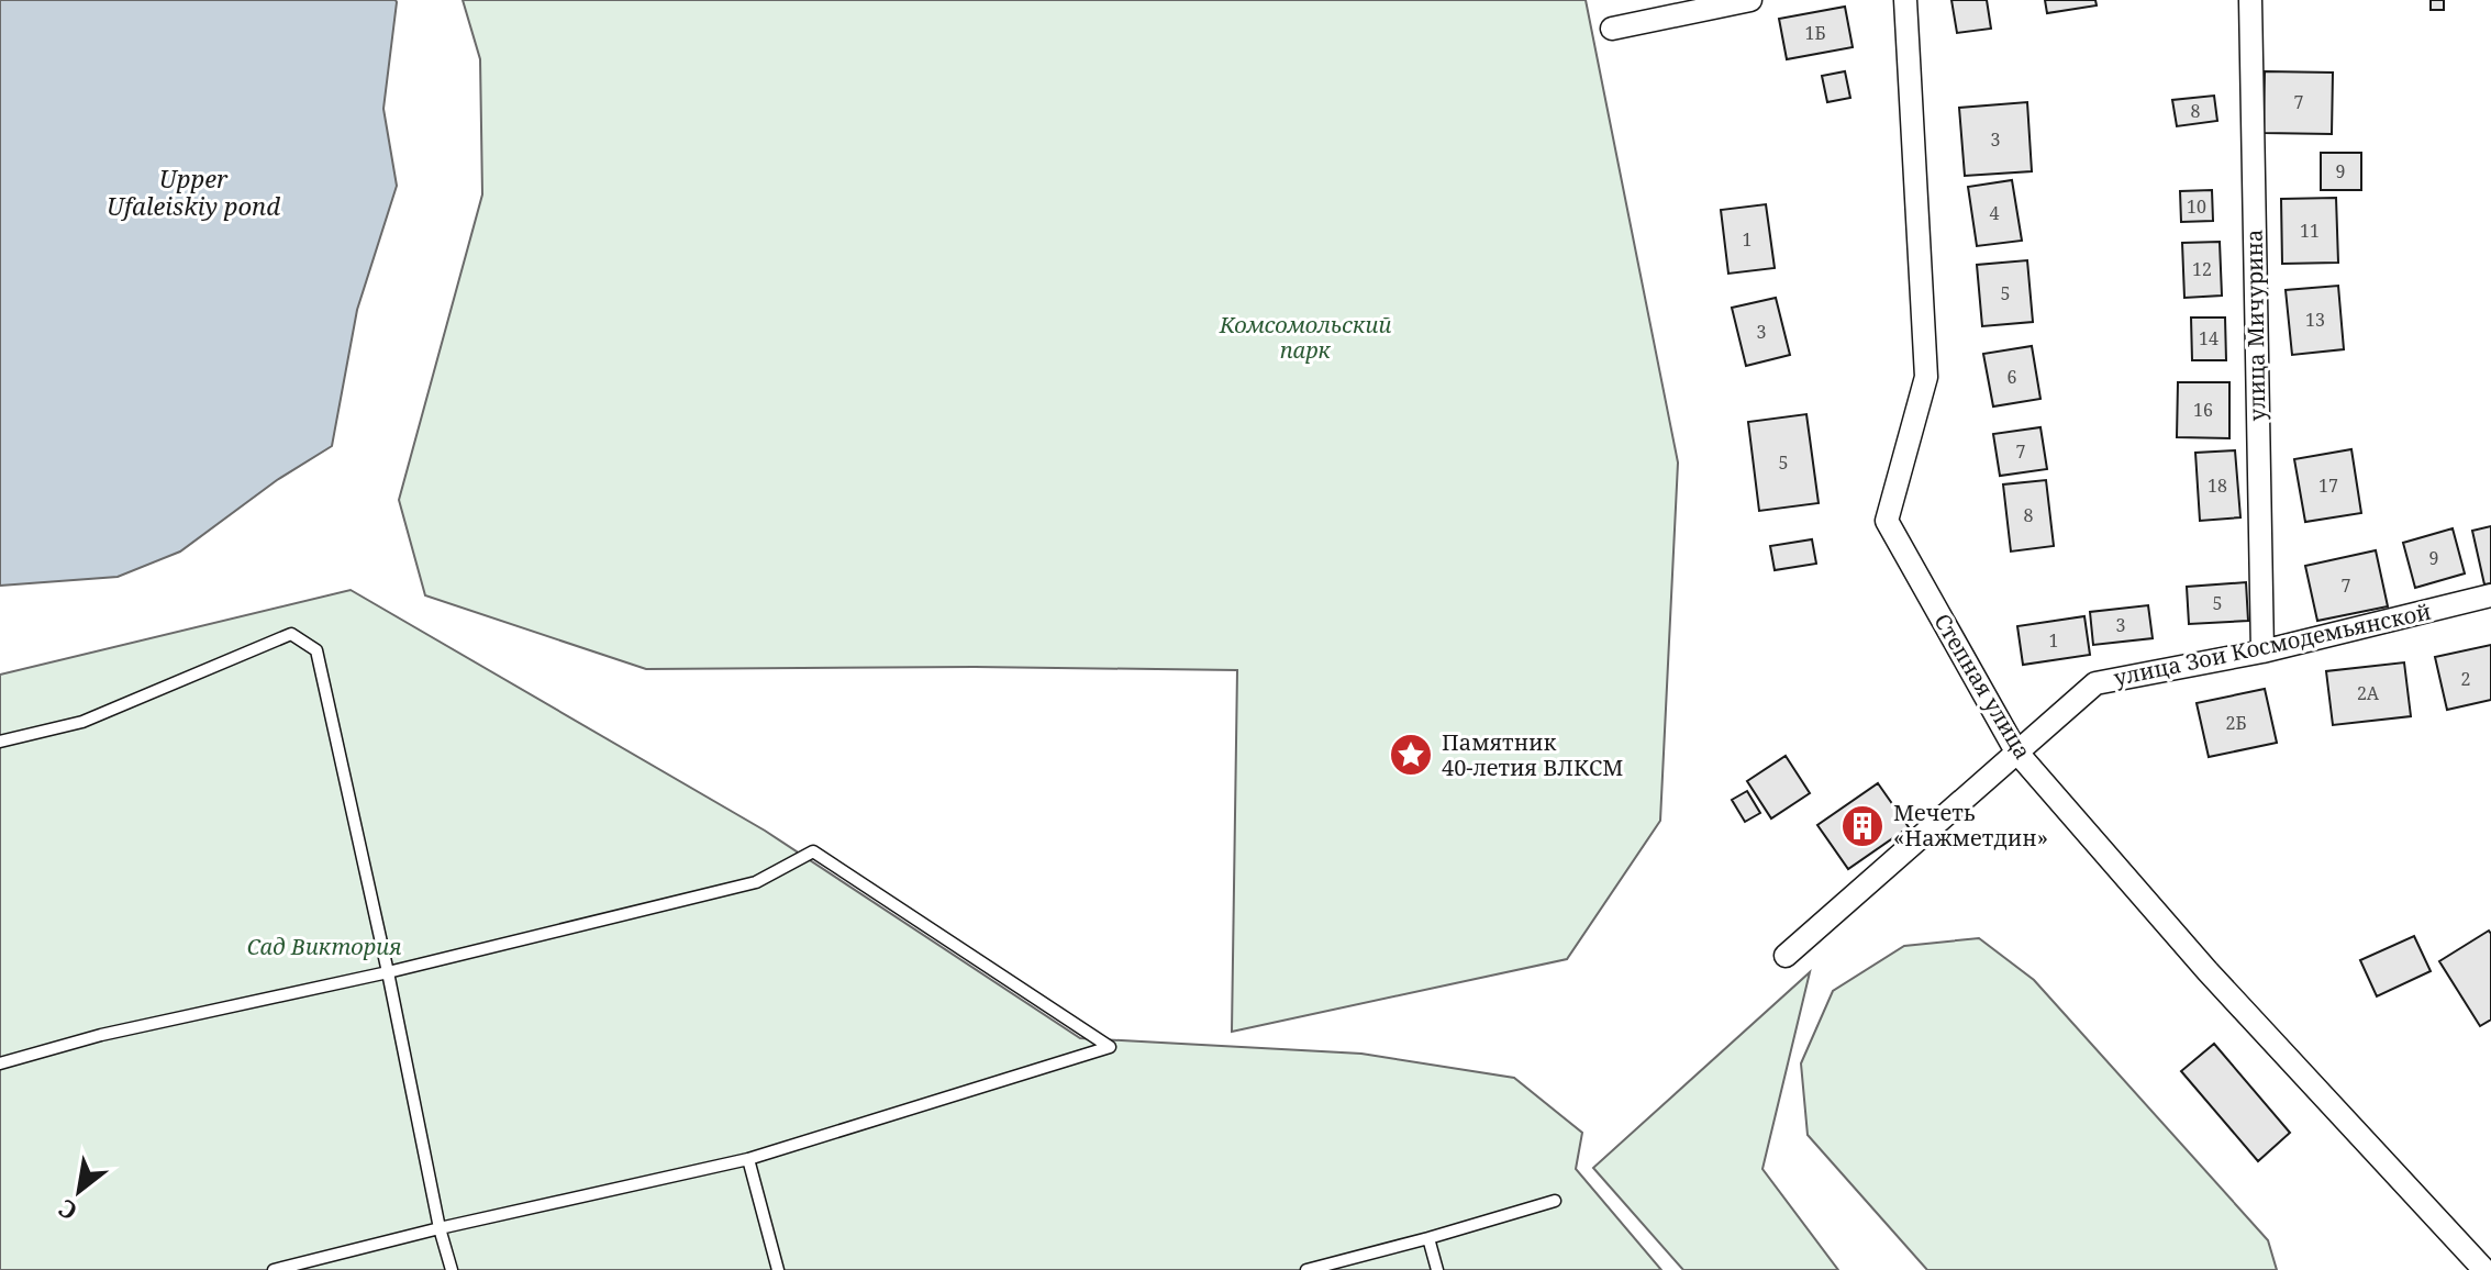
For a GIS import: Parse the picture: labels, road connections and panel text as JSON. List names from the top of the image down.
{
  "streets": {
    "street": ["улица Мичурина", "улица Зои Космодемьянской", "Степная улица"]
  },
  "crossings": [
    ["улица Мичурина", "улица Зои Космодемьянской"],
    ["улица Зои Космодемьянской", "Степная улица"]
  ],
  "water": ["Upper Ufaleiskiy pond"],
  "parks": ["Комсомольский парк", "Сад Виктория"],
  "places": {
    "place": ["Памятник 40-летия ВЛКСМ"],
    "building": ["Мечеть «Нажметдин»"]
  },
  "house_numbers": [
    "1Б",
    "7",
    "8",
    "3",
    "9",
    "10",
    "4",
    "11",
    "1",
    "12",
    "5",
    "13",
    "3",
    "14",
    "6",
    "16",
    "7",
    "5",
    "18",
    "17",
    "8",
    "9",
    "7",
    "5",
    "3",
    "1",
    "2",
    "2А",
    "2Б"
  ],
  "north": "bottom left"
}
